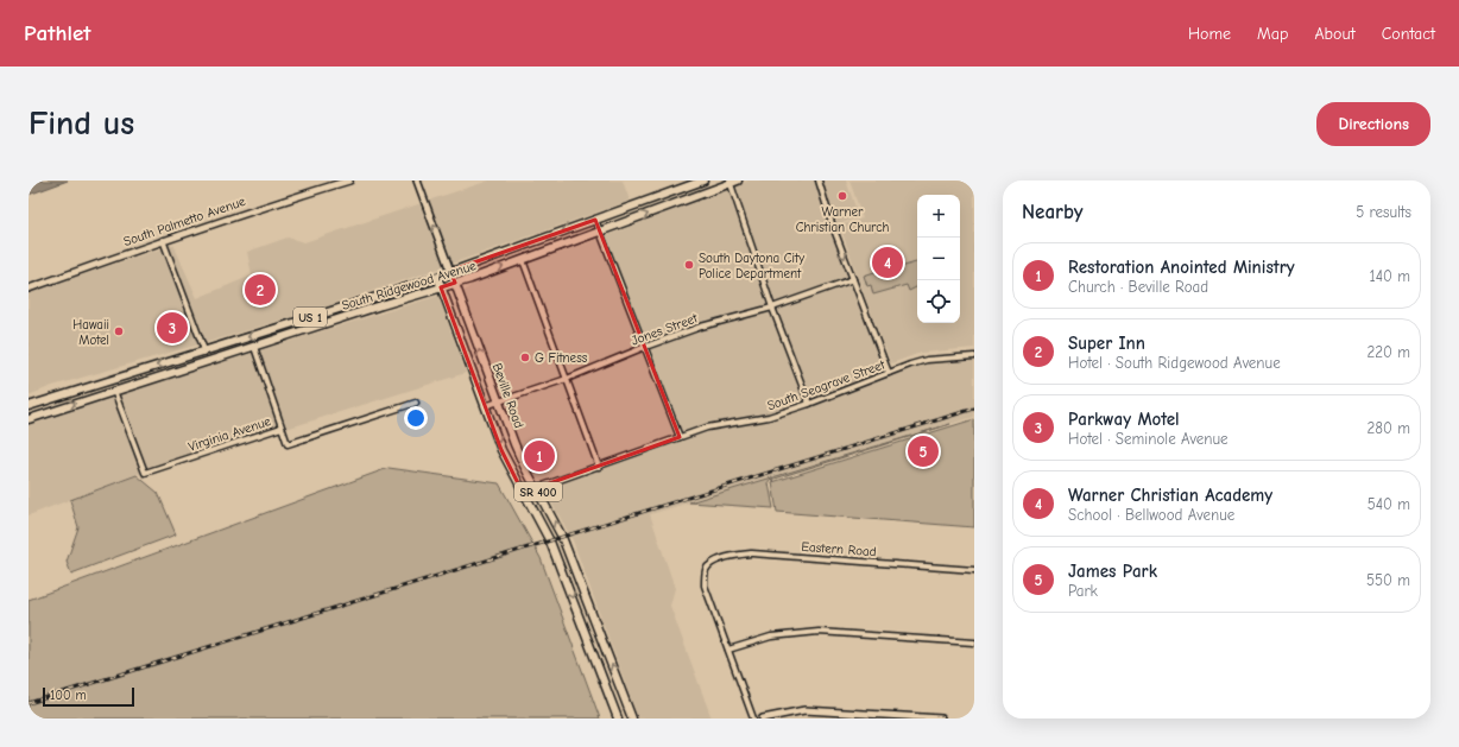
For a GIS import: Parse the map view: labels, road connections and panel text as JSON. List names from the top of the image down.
{
  "streets": {
    "main road": [
      "South Ridgewood Avenue",
      "US 1",
      "Beville Road",
      "SR 400"
    ],
    "street": [
      "South Palmetto Avenue",
      "Jones Street",
      "South Seagrave Street",
      "Virginia Avenue",
      "Eastern Road"
    ]
  },
  "crossings": [
    ["South Ridgewood Avenue", "Beville Road"],
    ["South Ridgewood Avenue", "Virginia Avenue"],
    ["Jones Street", "Beville Road"],
    ["South Seagrave Street", "Beville Road"]
  ],
  "places": [
    "Warner Christian Church",
    "South Daytona City Police Department",
    "Hawaii Motel",
    "G Fitness"
  ],
  "scale_bar": "100 m",
  "page": {
    "header": "Pathlet",
    "nav": [
      "Home",
      "Map",
      "About",
      "Contact"
    ],
    "buttons": "Directions",
    "title": "Find us",
    "heading": ["Nearby", "5 results"],
    "map_buttons": ["+", "−"],
    "list": [
      {
        "mark": "1",
        "name": "Restoration Anointed Ministry",
        "note": "Church · Beville Road",
        "value": "140 m"
      },
      {
        "mark": "2",
        "name": "Super Inn",
        "note": "Hotel · South Ridgewood Avenue",
        "value": "220 m"
      },
      {
        "mark": "3",
        "name": "Parkway Motel",
        "note": "Hotel · Seminole Avenue",
        "value": "280 m"
      },
      {
        "mark": "4",
        "name": "Warner Christian Academy",
        "note": "School · Bellwood Avenue",
        "value": "540 m"
      },
      {
        "mark": "5",
        "name": "James Park",
        "note": "Park",
        "value": "550 m"
      }
    ],
    "pins": [
      "4",
      "2",
      "3",
      "5",
      "1"
    ],
    "scale": "100 m"
  }
}
